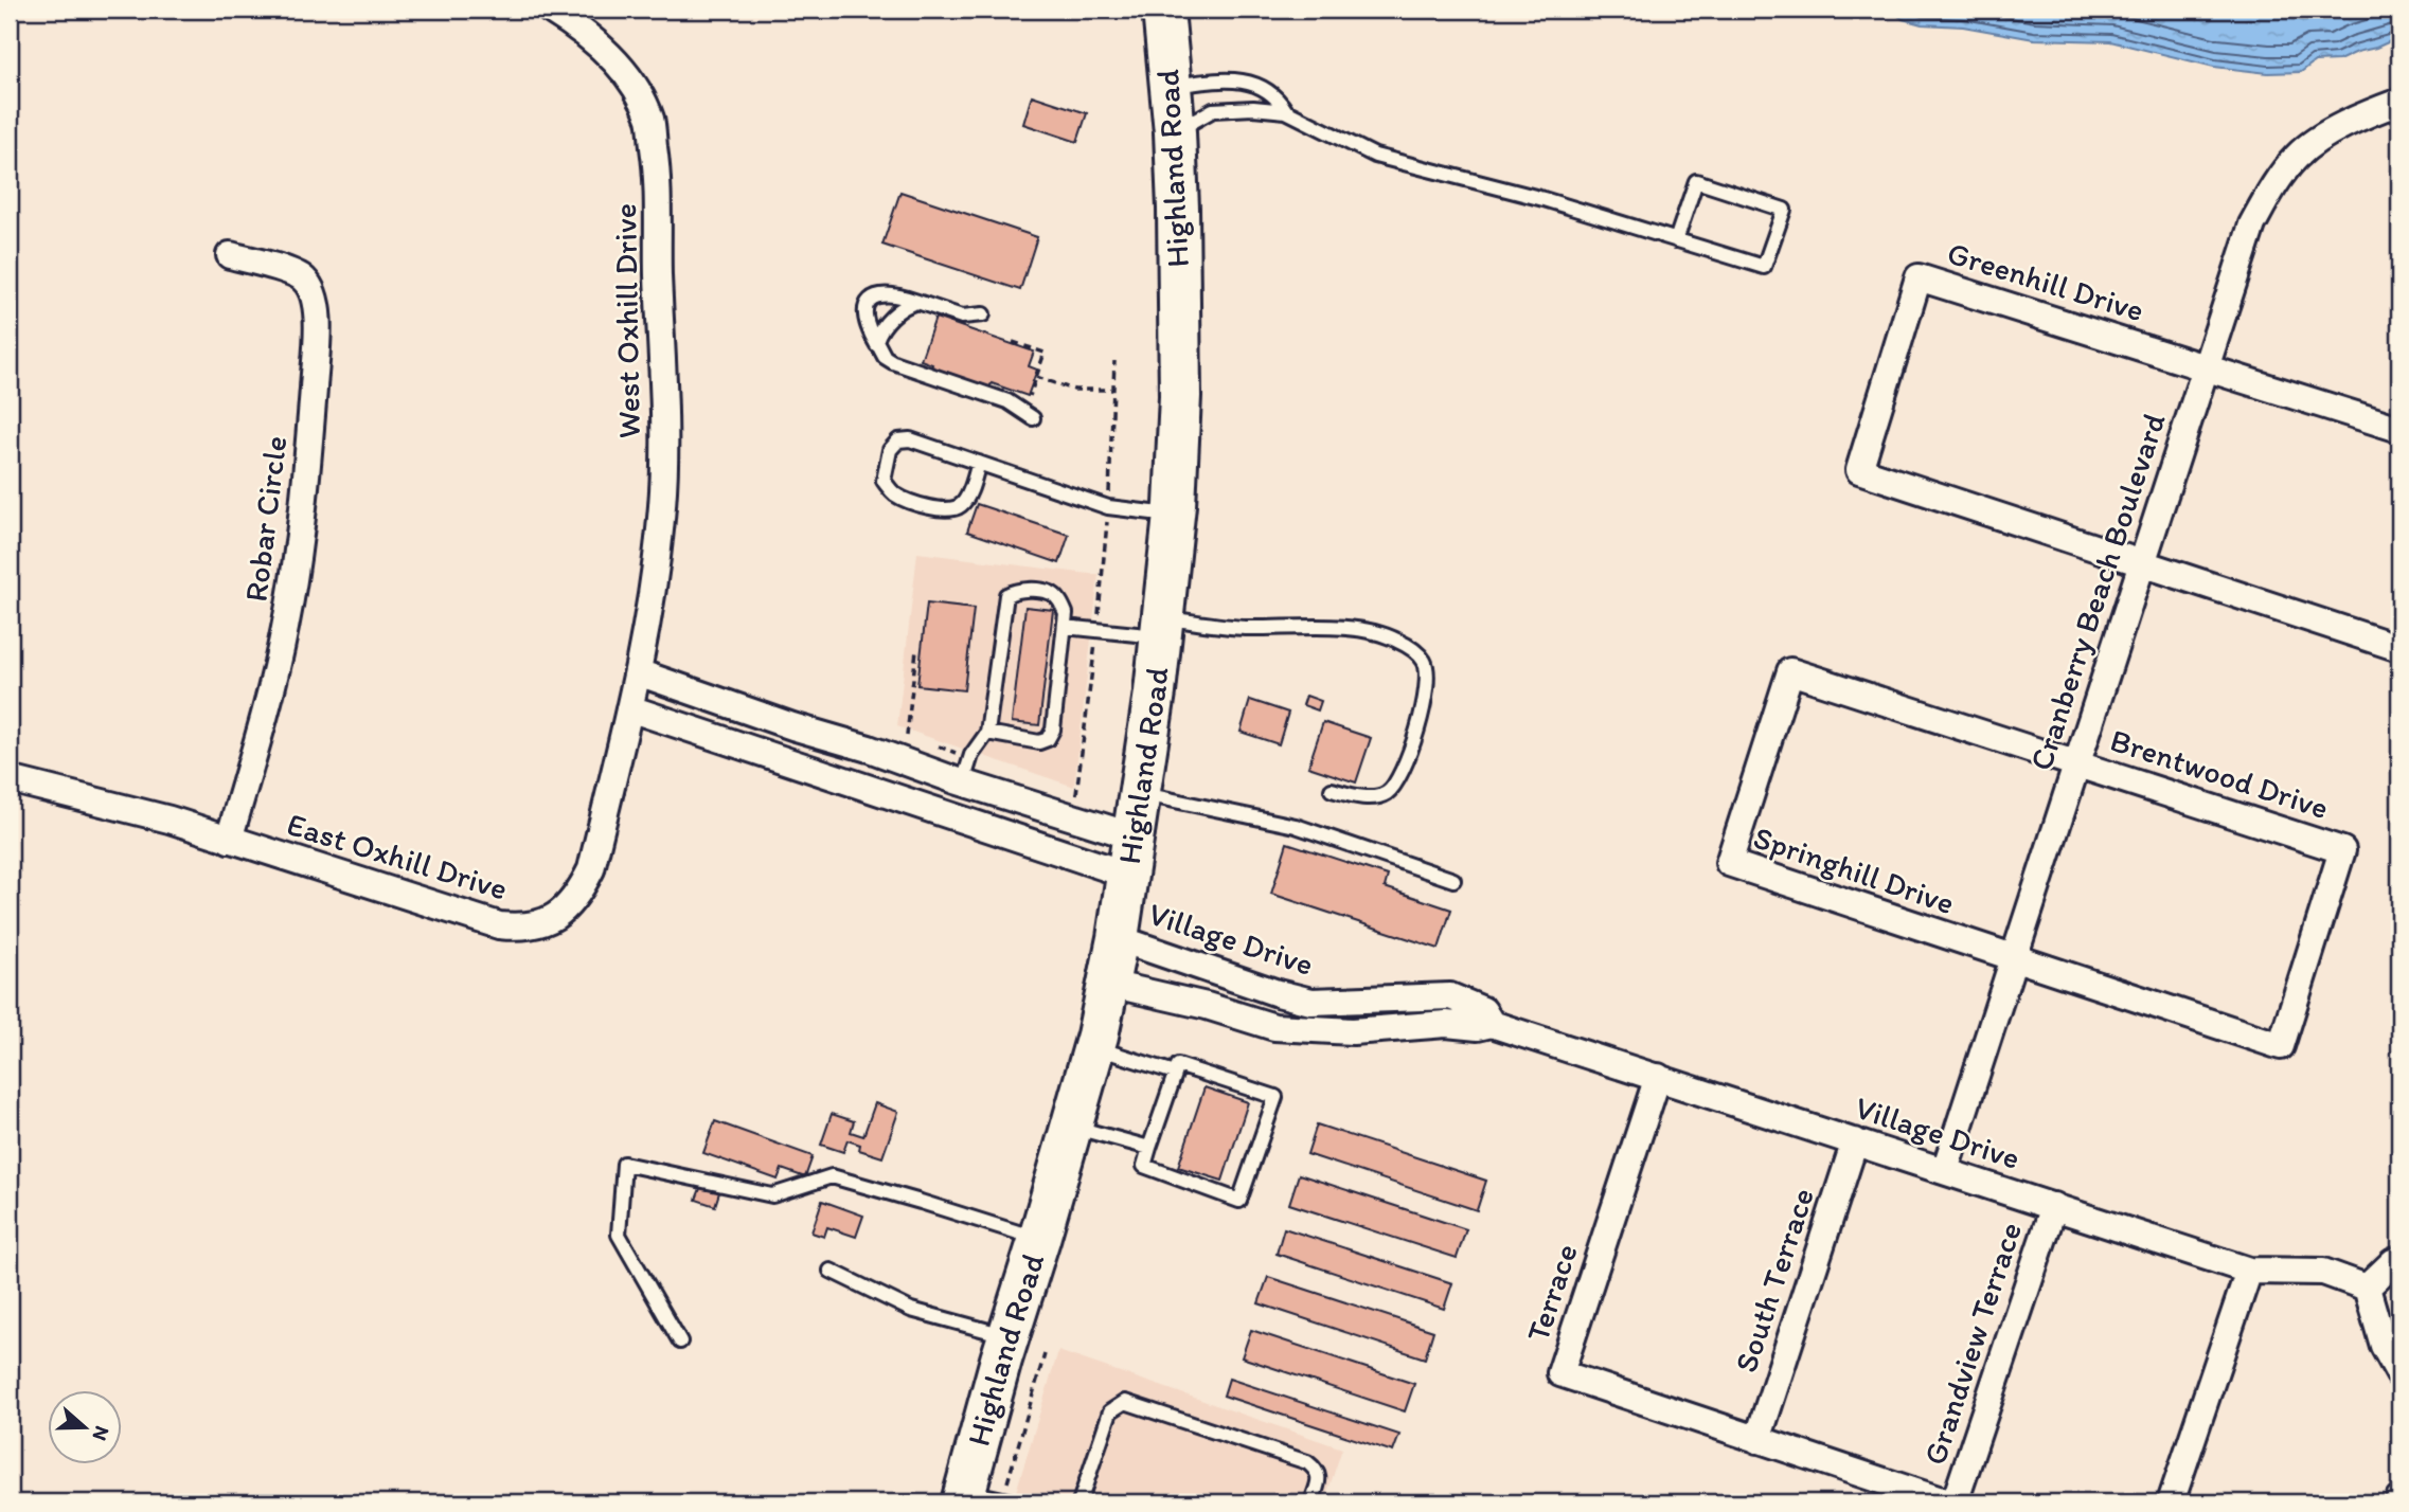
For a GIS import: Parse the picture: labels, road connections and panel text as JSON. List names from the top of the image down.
{
  "streets": {
    "highway": ["Highland Road"],
    "street": [
      "Greenhill Drive",
      "West Oxhill Drive",
      "Robar Circle",
      "Cranberry Beach Boulevard",
      "Brentwood Drive",
      "East Oxhill Drive",
      "Springhill Drive",
      "Village Drive",
      "South Terrace",
      "Terrace",
      "Grandview Terrace"
    ]
  },
  "crossings": [
    ["Highland Road", "Village Drive"],
    ["Greenhill Drive", "Cranberry Beach Boulevard"],
    ["West Oxhill Drive", "East Oxhill Drive"],
    ["Robar Circle", "East Oxhill Drive"],
    ["Cranberry Beach Boulevard", "Brentwood Drive"],
    ["Cranberry Beach Boulevard", "Springhill Drive"],
    ["Cranberry Beach Boulevard", "Village Drive"],
    ["Brentwood Drive", "Springhill Drive"],
    ["Village Drive", "South Terrace"],
    ["Village Drive", "Terrace"],
    ["Village Drive", "Grandview Terrace"],
    ["South Terrace", "Terrace"]
  ],
  "north": "right"
}
